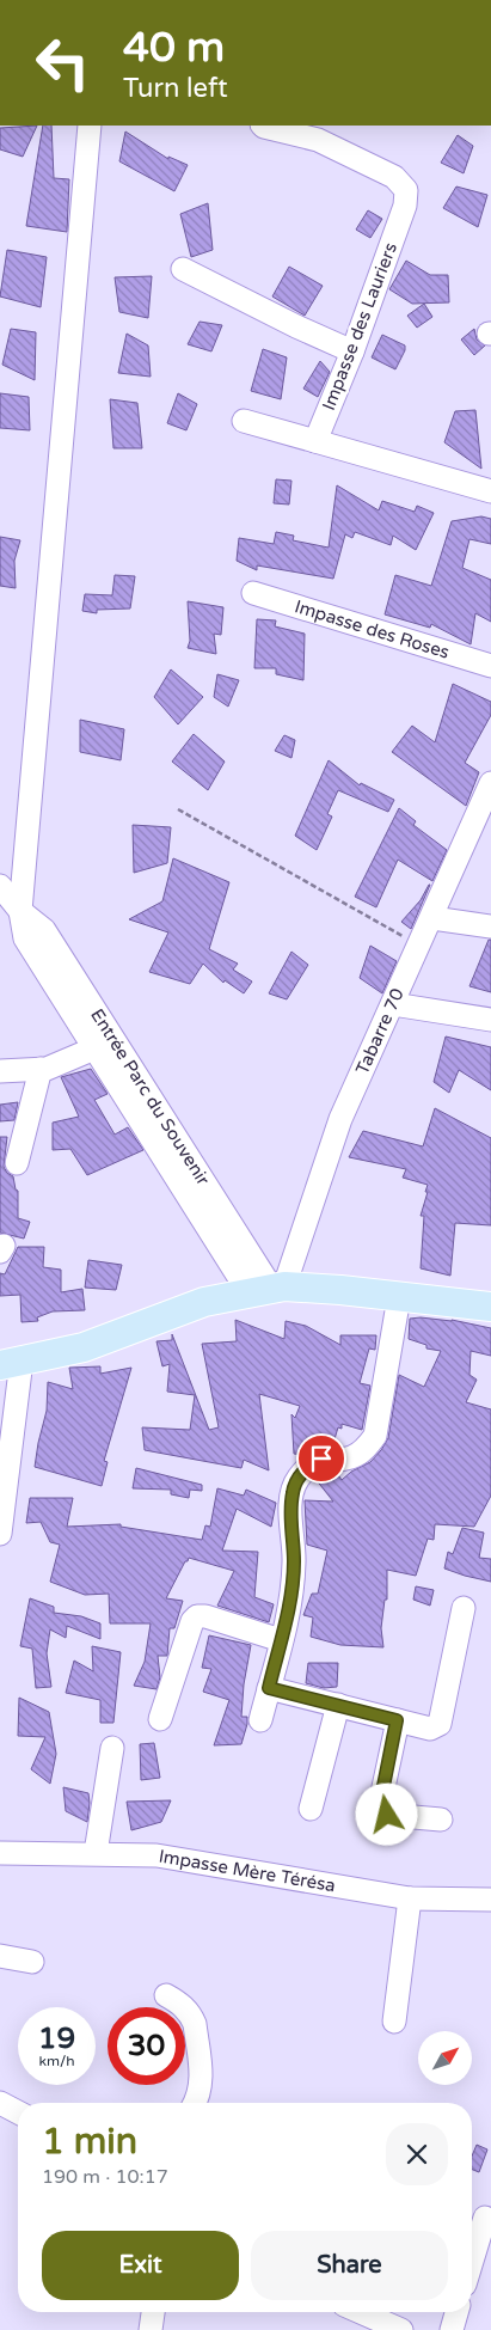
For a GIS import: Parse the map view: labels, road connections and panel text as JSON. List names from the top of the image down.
{
  "streets": {
    "street": [
      "Impasse des Lauriers",
      "Impasse des Roses",
      "Tabarre 70",
      "Entrée Parc du Souvenir",
      "Impasse Mère Térésa"
    ]
  },
  "crossings": [
    ["Tabarre 70", "Entrée Parc du Souvenir"]
  ],
  "north": "top right",
  "page": {
    "turn": ["40 m", "Turn left"],
    "speed": "19 km/h",
    "limit": "30",
    "heading": ["1 min", "190 m · 10:17"],
    "buttons": ["Exit", "Share"]
  }
}
